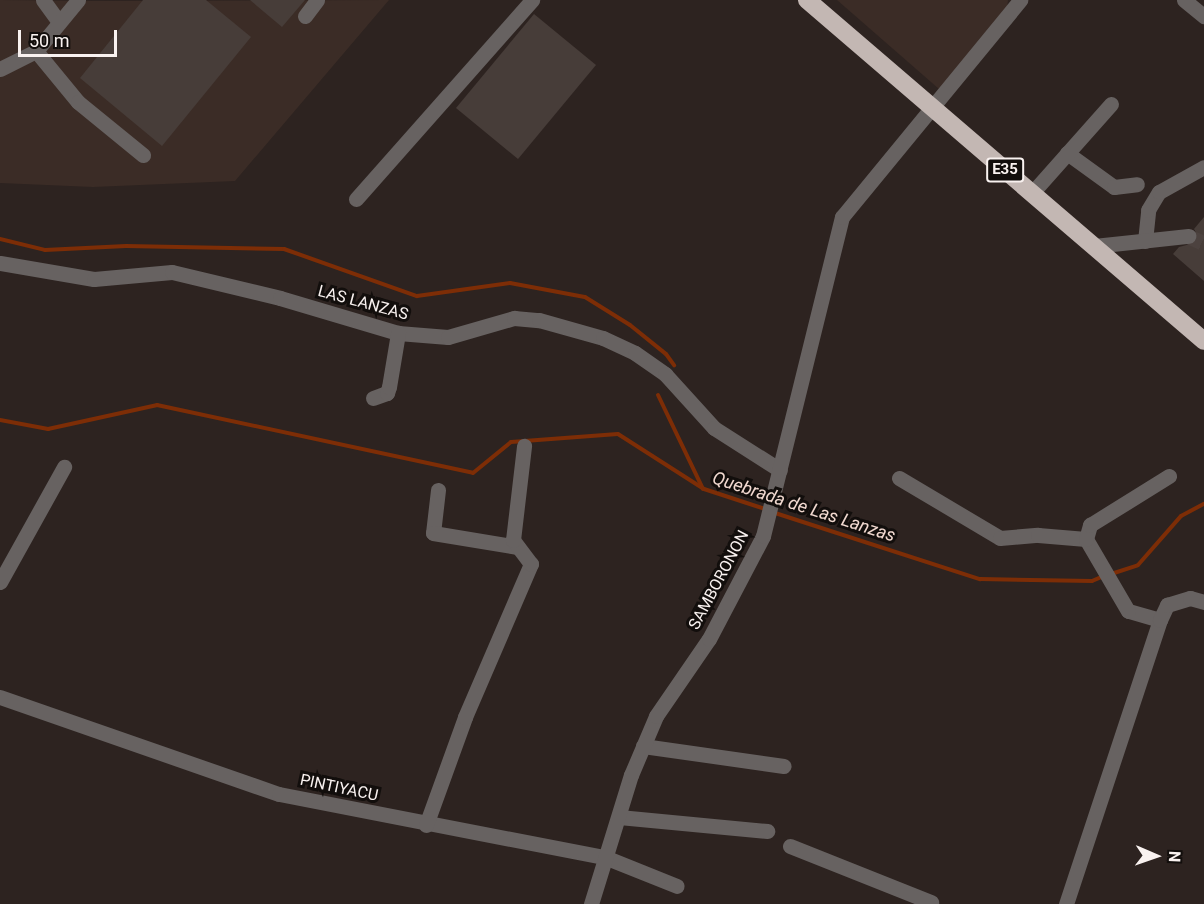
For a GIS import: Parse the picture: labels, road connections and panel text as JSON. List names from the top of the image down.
{
  "streets": {
    "highway": ["E35"],
    "street": ["LAS LANZAS", "SAMBORONON", "PINTIYACU"]
  },
  "crossings": [
    ["E35", "SAMBORONON"],
    ["LAS LANZAS", "SAMBORONON"],
    ["SAMBORONON", "PINTIYACU"]
  ],
  "water": ["Quebrada de Las Lanzas"],
  "scale_bar": "50 m",
  "north": "right"
}
